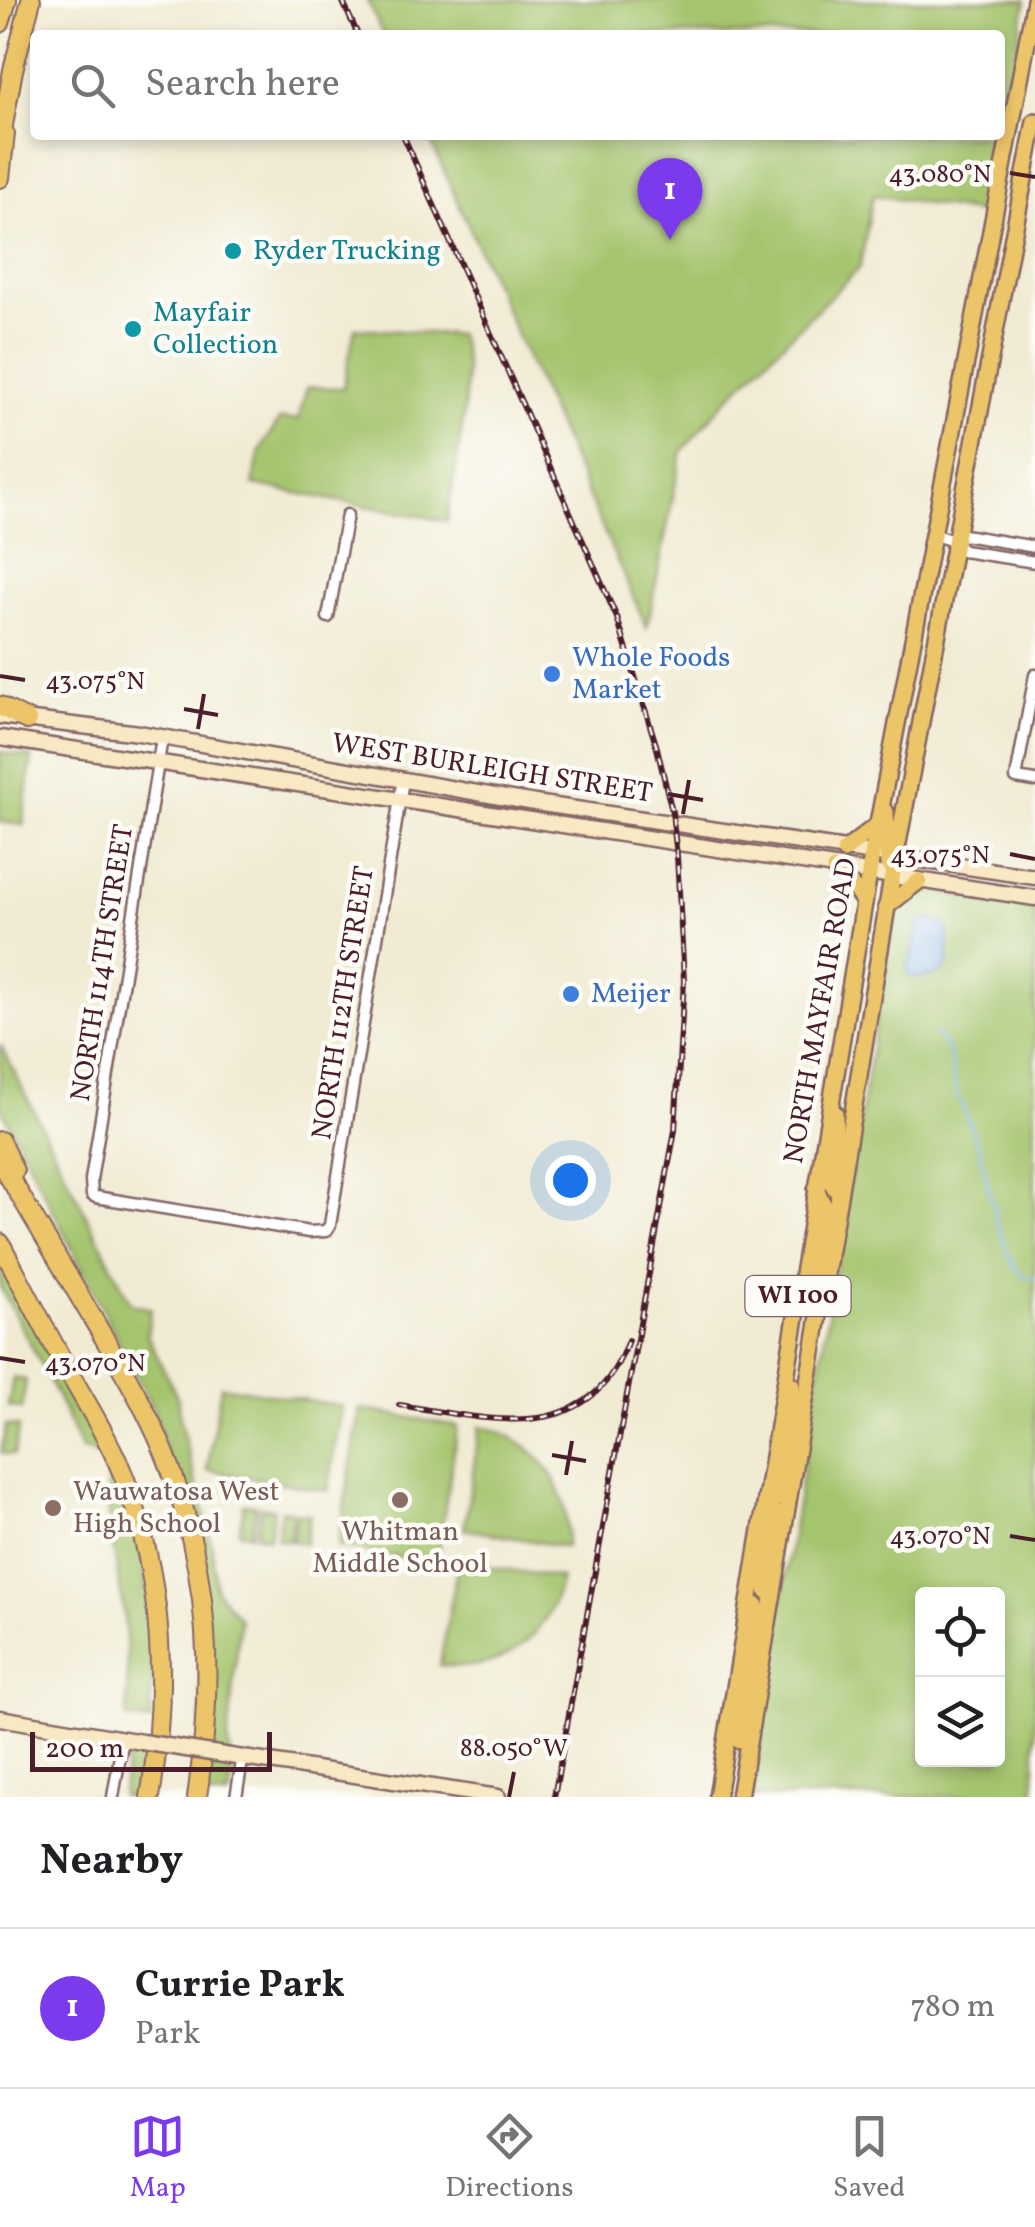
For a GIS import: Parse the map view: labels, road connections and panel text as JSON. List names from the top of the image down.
{
  "streets": {
    "main road": ["WEST BURLEIGH STREET", "NORTH MAYFAIR ROAD", "WI 100"],
    "street": ["NORTH 114TH STREET", "NORTH 112TH STREET"]
  },
  "crossings": [
    ["WEST BURLEIGH STREET", "NORTH 114TH STREET"],
    ["WEST BURLEIGH STREET", "NORTH 112TH STREET"],
    ["WEST BURLEIGH STREET", "NORTH MAYFAIR ROAD"],
    ["NORTH 114TH STREET", "NORTH 112TH STREET"]
  ],
  "places": [
    "Ryder Trucking",
    "Mayfair Collection",
    "Whole Foods Market",
    "Meijer",
    "Whitman Middle School",
    "Wauwatosa West High School"
  ],
  "scale_bar": "200 m",
  "page": {
    "search": "Search here",
    "pins": "1",
    "scale": "200 m",
    "heading": "Nearby",
    "list": [
      {
        "mark": "1",
        "name": "Currie Park",
        "note": "Park",
        "value": "780 m"
      }
    ],
    "nav": ["Map", "Directions", "Saved"]
  },
  "coordinates": [
    "43.080°N",
    "43.075°N",
    "43.070°N",
    "88.050°W"
  ]
}
